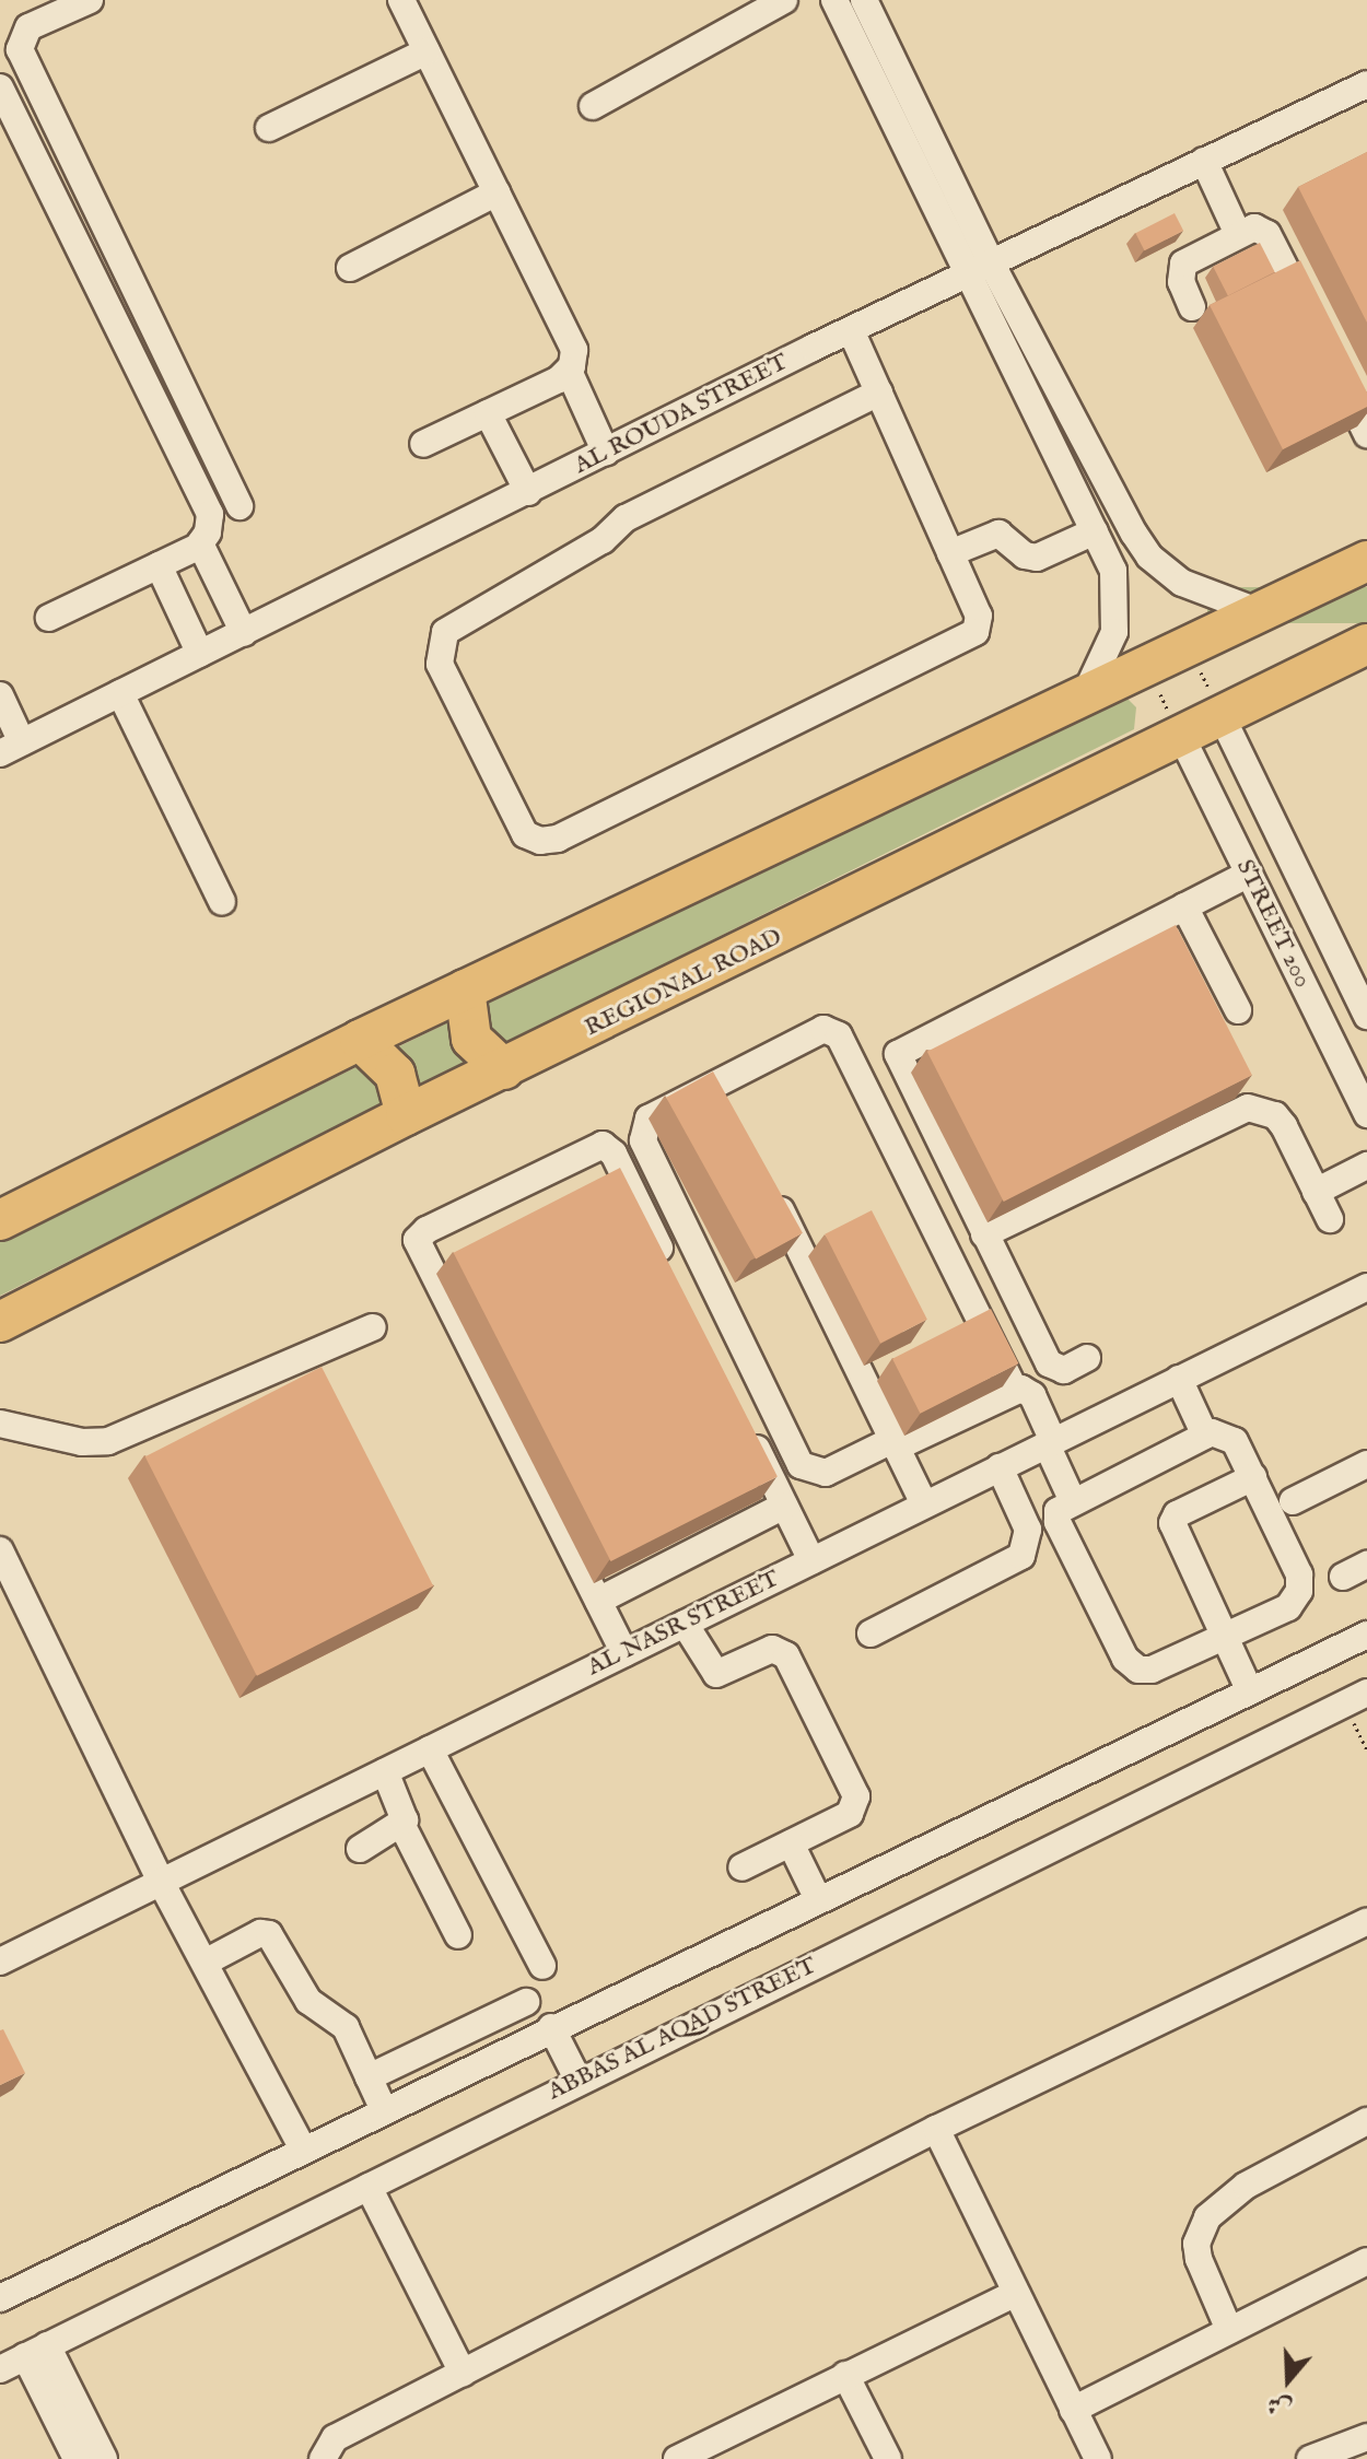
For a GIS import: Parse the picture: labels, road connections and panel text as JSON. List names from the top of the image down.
{
  "streets": {
    "highway": ["REGIONAL ROAD"],
    "street": [
      "AL ROUDA STREET",
      "STREET 200",
      "AL NASR STREET",
      "ABBAS AL AQAD STREET"
    ]
  },
  "crossings": [
    ["STREET 200", "REGIONAL ROAD"]
  ],
  "north": "bottom"
}
